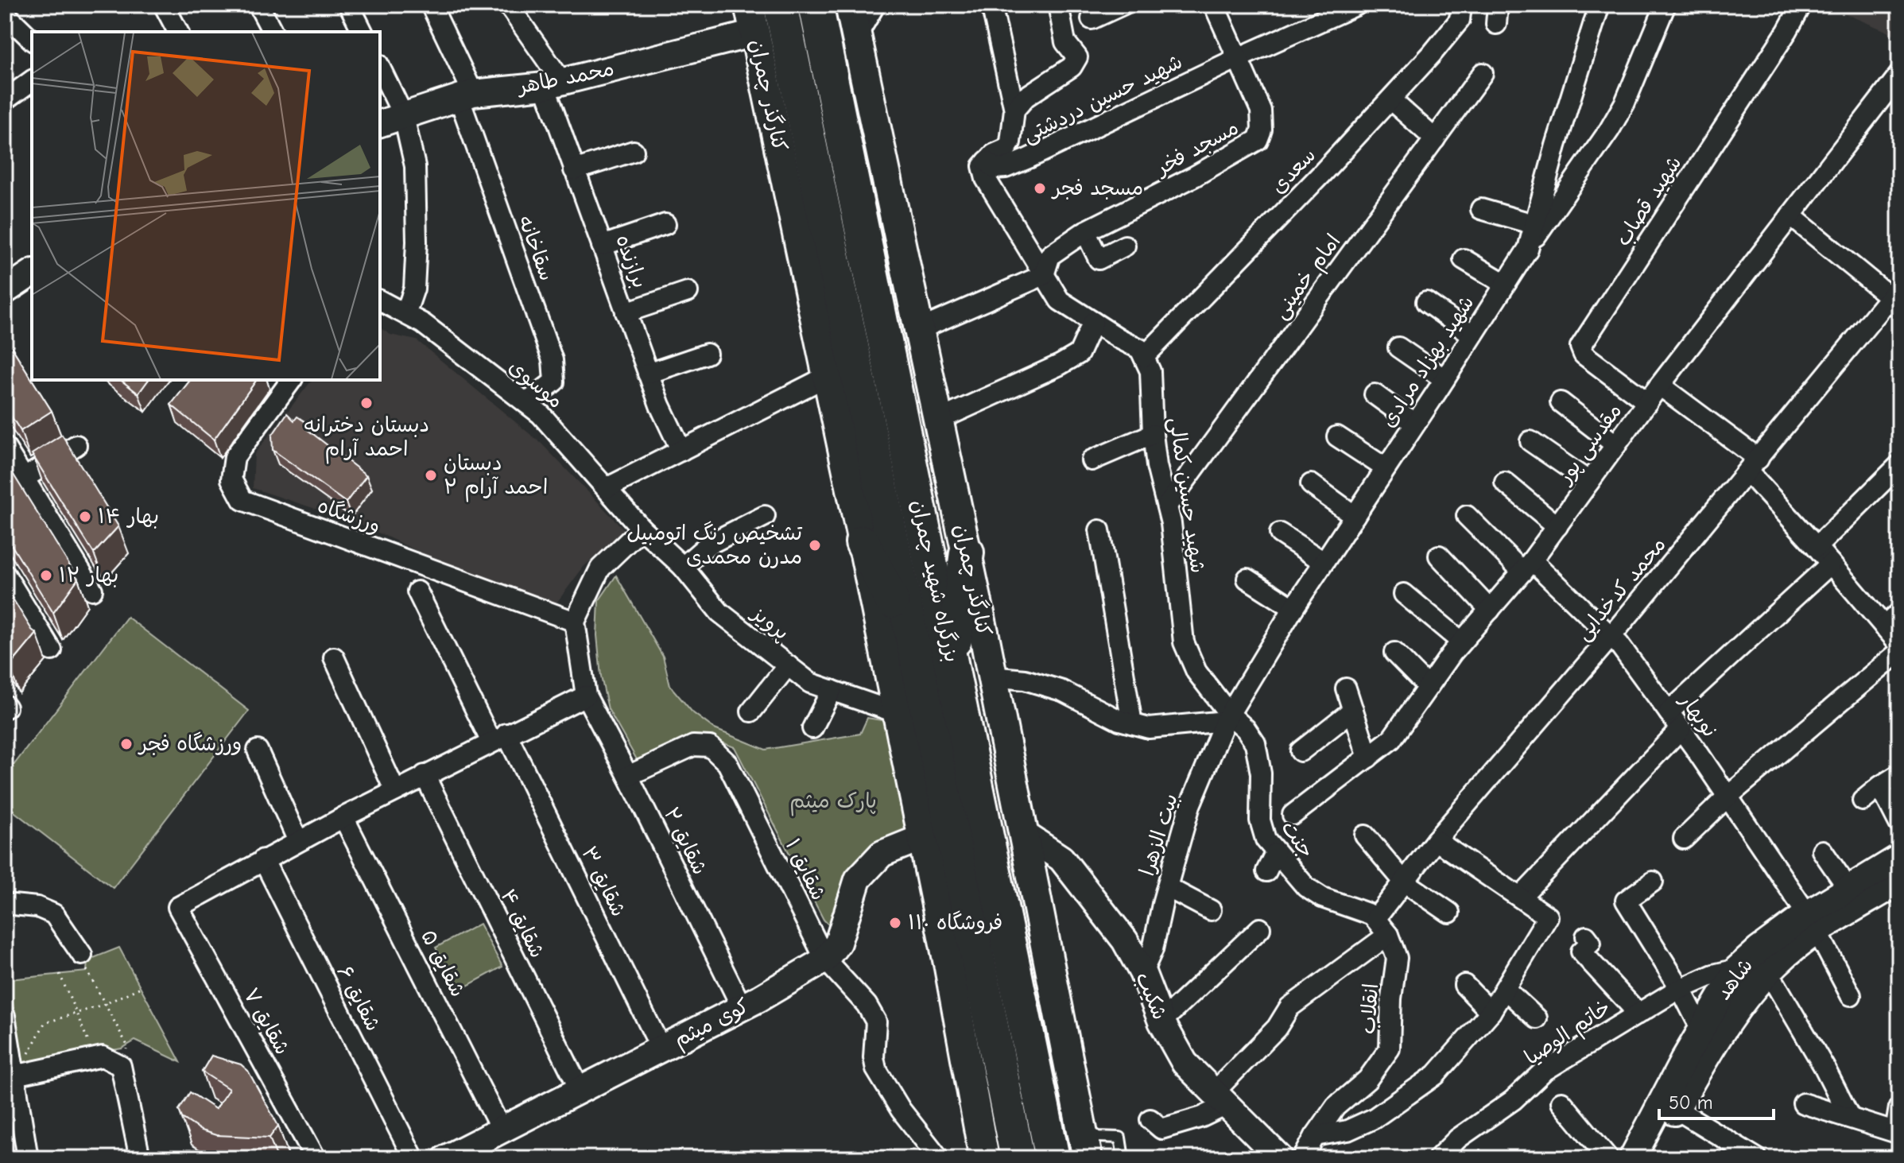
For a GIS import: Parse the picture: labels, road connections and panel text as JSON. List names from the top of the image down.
{
  "streets": {
    "highway": ["بزرگراه شهید چمران"],
    "main road": [
      "محمد طاهر",
      "کنارگذر چمران",
      "شاهد",
      "شکیب",
      "کوی میثم"
    ],
    "street": [
      "شهید حسین دردشتی",
      "مسجد فخر",
      "سعدی",
      "شهید قصاب",
      "سقاخانه",
      "برازنده",
      "امام خمینی",
      "شهید بهزاد مرادی",
      "موسوی",
      "مقدسی پور",
      "شهید حسین کمالی",
      "ورزشگاه",
      "محمد کدخدایی",
      "پرویز",
      "نوبهار",
      "بیت الزهرا",
      "جنت",
      "شقایق ۲",
      "شقایق ۱",
      "شقایق ۳",
      "شقایق ۴",
      "شقایق ۵",
      "شقایق ۶",
      "انقلاب",
      "شقایق ۷",
      "خاتم الوصیا"
    ]
  },
  "crossings": [
    ["محمد طاهر", "کنارگذر چمران"],
    ["محمد طاهر", "سقاخانه"],
    ["محمد طاهر", "برازنده"],
    ["کنارگذر چمران", "پرویز"],
    ["کنارگذر چمران", "شکیب"],
    ["کنارگذر چمران", "کوی میثم"],
    ["شهید حسین دردشتی", "مسجد فخر"],
    ["سعدی", "شهید حسین کمالی"],
    ["شهید قصاب", "مقدسی پور"],
    ["سقاخانه", "موسوی"],
    ["امام خمینی", "شهید حسین کمالی"],
    ["شهید بهزاد مرادی", "شهید حسین کمالی"],
    ["شهید بهزاد مرادی", "بیت الزهرا"],
    ["شهید بهزاد مرادی", "جنت"],
    ["موسوی", "پرویز"],
    ["مقدسی پور", "نوبهار"],
    ["شهید حسین کمالی", "بیت الزهرا"],
    ["شهید حسین کمالی", "جنت"],
    ["ورزشگاه", "شقایق ۲"],
    ["محمد کدخدایی", "نوبهار"],
    ["محمد کدخدایی", "جنت"],
    ["محمد کدخدایی", "انقلاب"],
    ["نوبهار", "شاهد"],
    ["بیت الزهرا", "جنت"],
    ["بیت الزهرا", "شکیب"],
    ["جنت", "انقلاب"],
    ["شقایق ۲", "شقایق ۱"],
    ["شقایق ۲", "کوی میثم"],
    ["شقایق ۱", "کوی میثم"],
    ["شقایق ۳", "کوی میثم"],
    ["شقایق ۴", "کوی میثم"],
    ["شقایق ۵", "کوی میثم"],
    ["شاهد", "خاتم الوصیا"],
    ["شقایق ۶", "شقایق ۷"]
  ],
  "parks": ["پارک میثم"],
  "places": [
    "مسجد فجر",
    "دبستان دخترانه احمد آرام",
    "دبستان احمد آرام ۲",
    "بهار ۱۴",
    "تشخیص رنگ اتومبیل مدرن محمدی",
    "بهار ۱۲",
    "ورزشگاه فجر",
    "فروشگاه ۱۱۰"
  ],
  "scale_bar": "50 m"
}
